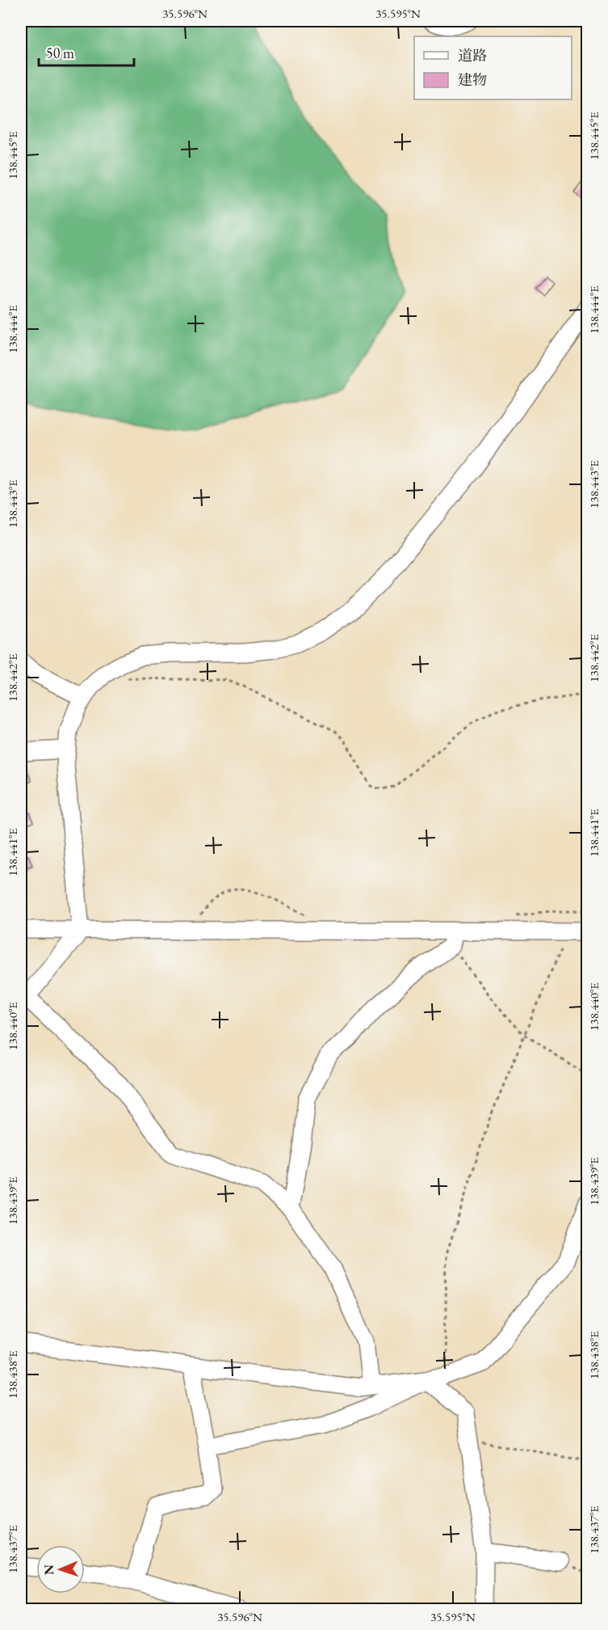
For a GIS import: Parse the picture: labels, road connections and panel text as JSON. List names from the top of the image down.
{
  "legend": ["道路", "建物"],
  "scale_bar": "50 m",
  "north": "left",
  "coordinates": [
    "35.596°N",
    "35.595°N",
    "138.445°E",
    "138.444°E",
    "138.443°E",
    "138.442°E",
    "138.441°E",
    "138.440°E",
    "138.439°E",
    "138.438°E",
    "138.437°E"
  ]
}
